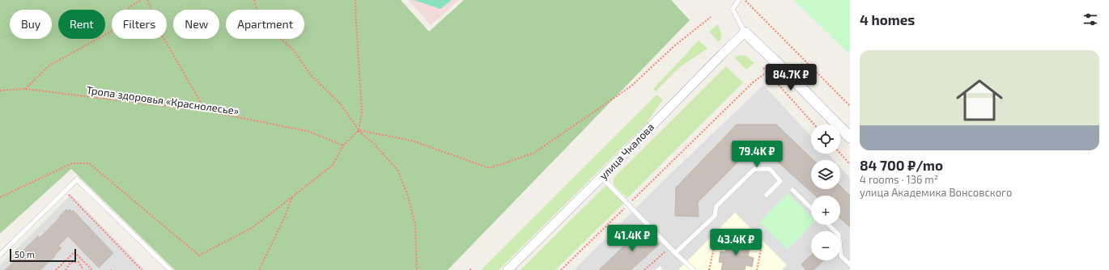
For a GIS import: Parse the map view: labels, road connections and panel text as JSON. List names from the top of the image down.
{
  "streets": {
    "street": ["улица Чкалова"],
    "path": ["Тропа здоровья «Краснолесье»"]
  },
  "scale_bar": "50 m",
  "page": {
    "heading": "4 homes",
    "chip": [
      "Buy",
      "Rent",
      "Filters",
      "New",
      "Apartment"
    ],
    "list": [
      {
        "name": "84 700 ₽/mo",
        "note": "4 rooms · 136 m² · улица Академика Вонсовского"
      }
    ],
    "price": [
      "84.7K ₽",
      "79.4K ₽",
      "41.4K ₽",
      "43.4K ₽"
    ],
    "map_buttons": ["+", "−"],
    "scale": "50 m"
  }
}
